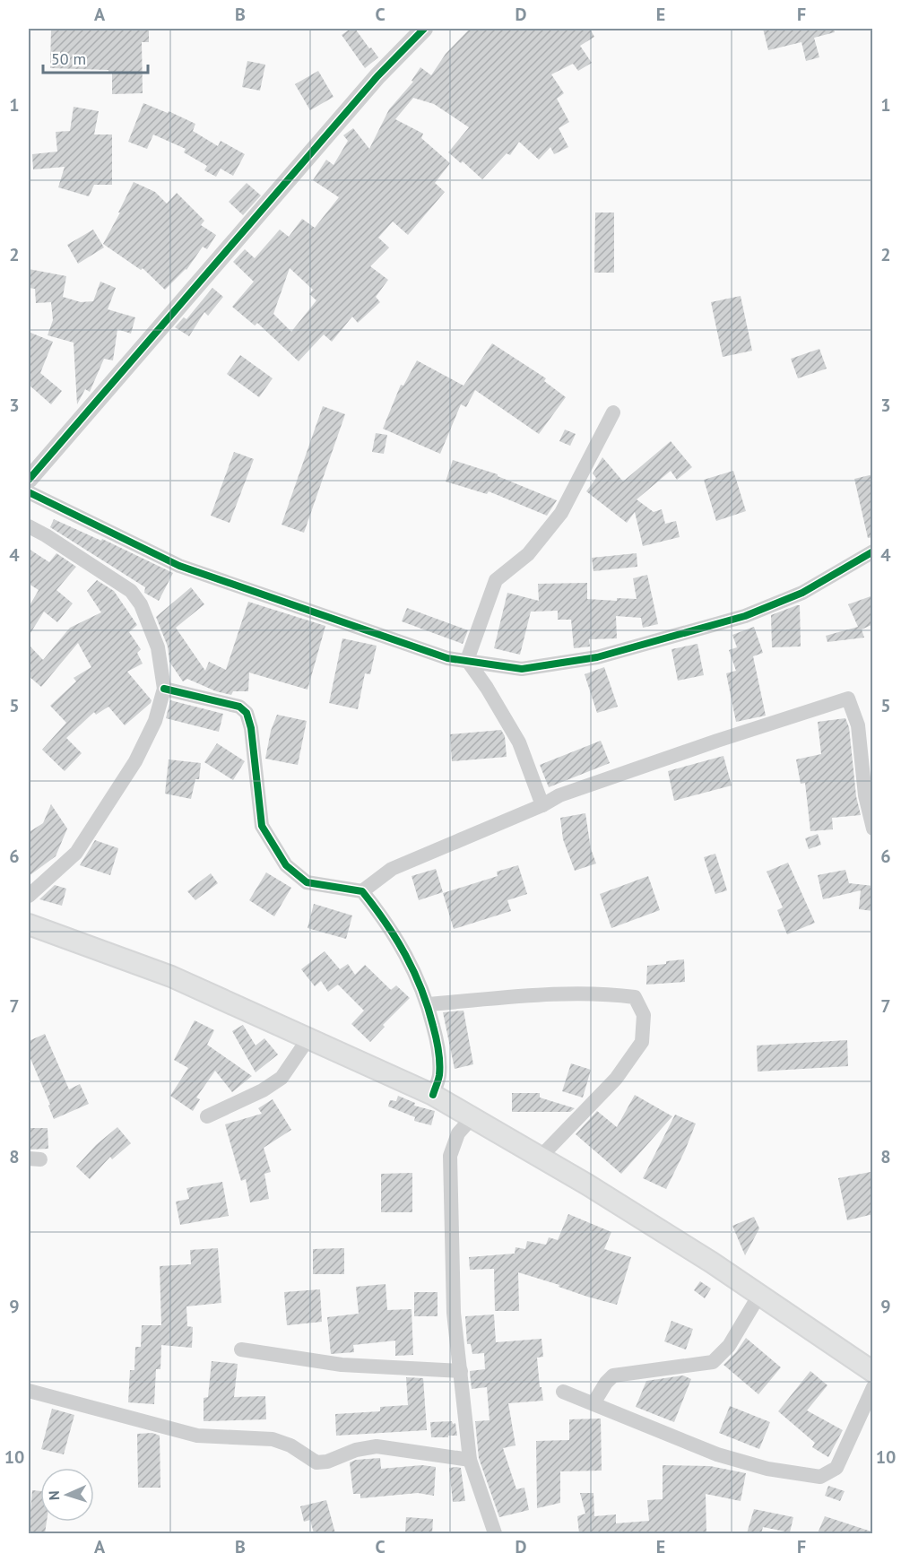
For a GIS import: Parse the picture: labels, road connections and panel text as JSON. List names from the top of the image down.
{
  "scale_bar": "50 m",
  "north": "left",
  "grid": {
    "columns": [
      "A",
      "B",
      "C",
      "D",
      "E",
      "F"
    ],
    "rows": [
      "1",
      "2",
      "3",
      "4",
      "5",
      "6",
      "7",
      "8",
      "9",
      "10"
    ]
  }
}
